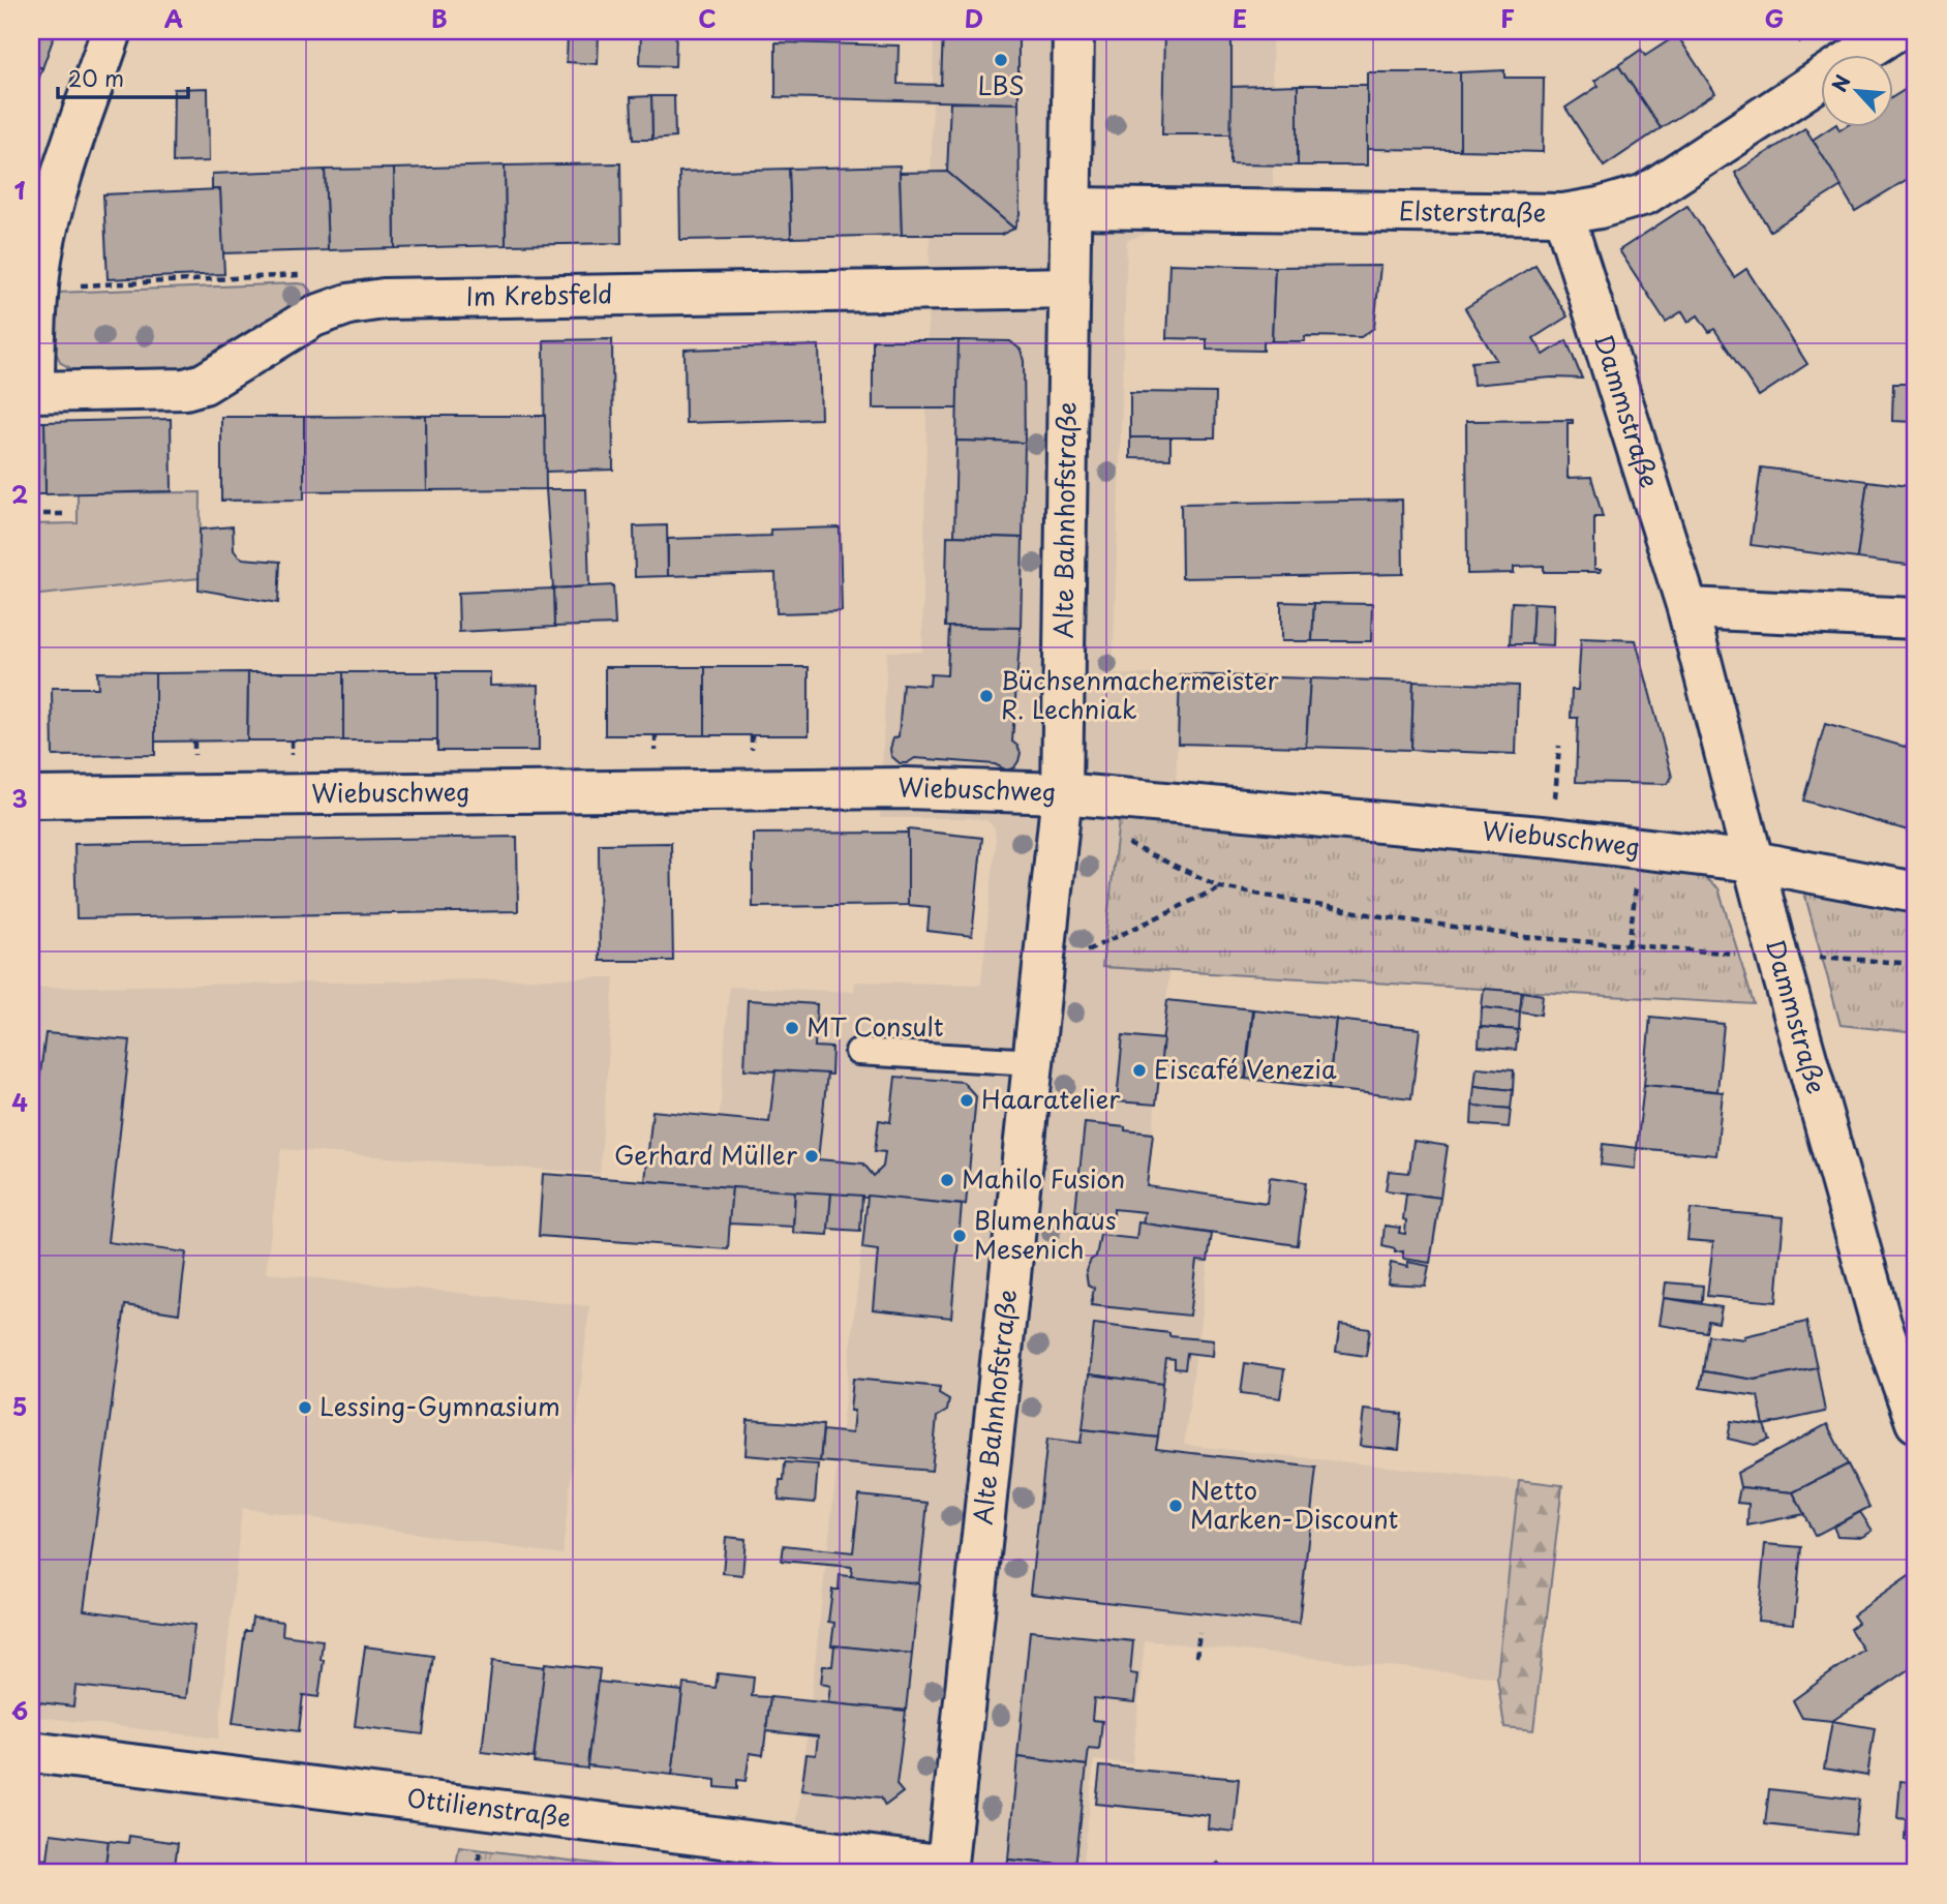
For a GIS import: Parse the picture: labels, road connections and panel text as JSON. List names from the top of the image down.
{
  "streets": {
    "street": [
      "Elsterstraße",
      "Im Krebsfeld",
      "Dammstraße",
      "Alte Bahnhofstraße",
      "Wiebuschweg",
      "Ottilienstraße"
    ]
  },
  "crossings": [
    ["Elsterstraße", "Dammstraße"],
    ["Elsterstraße", "Alte Bahnhofstraße"],
    ["Im Krebsfeld", "Alte Bahnhofstraße"],
    ["Dammstraße", "Wiebuschweg"],
    ["Alte Bahnhofstraße", "Wiebuschweg"],
    ["Alte Bahnhofstraße", "Ottilienstraße"]
  ],
  "places": [
    "LBS",
    "Büchsenmachermeister R. Lechniak",
    "MT Consult",
    "Eiscafé Venezia",
    "Haaratelier",
    "Gerhard Müller",
    "Mahilo Fusion",
    "Blumenhaus Mesenich",
    "Lessing-Gymnasium",
    "Netto Marken-Discount"
  ],
  "scale_bar": "20 m",
  "north": "top left",
  "grid": {
    "columns": [
      "A",
      "B",
      "C",
      "D",
      "E",
      "F",
      "G"
    ],
    "rows": [
      "1",
      "2",
      "3",
      "4",
      "5",
      "6"
    ]
  }
}
